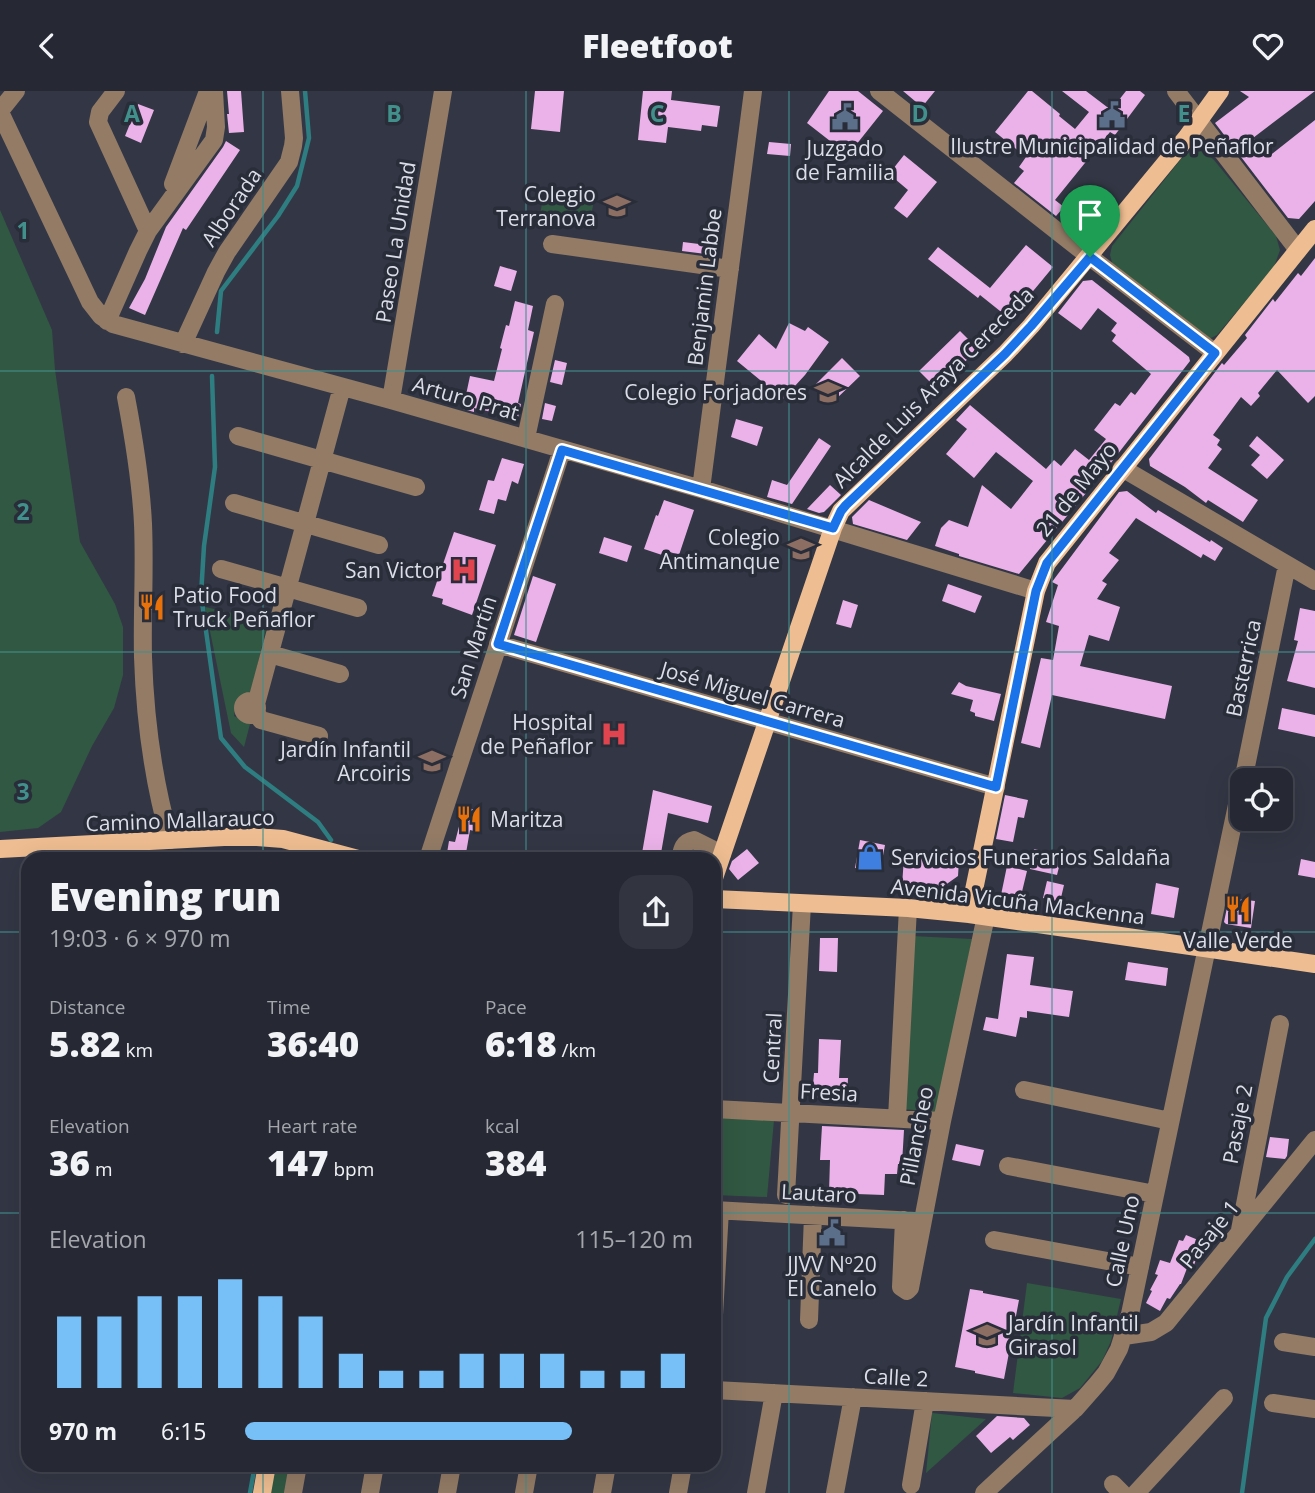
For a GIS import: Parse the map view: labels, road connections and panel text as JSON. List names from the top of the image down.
{
  "streets": {
    "main road": [
      "Alcalde Luis Araya Cereceda",
      "21 de Mayo",
      "Camino Mallarauco",
      "Avenida Vicuña Mackenna"
    ],
    "street": [
      "Alborada",
      "Paseo La Unidad",
      "Benjamin Labbe",
      "Arturo Prat",
      "San Martín",
      "Basterrica",
      "José Miguel Carrera",
      "Central",
      "Fresia",
      "Pasaje 2",
      "Pillancheo",
      "Lautaro",
      "Pasaje 1",
      "Calle Uno",
      "Calle 2"
    ]
  },
  "crossings": [
    ["Alborada", "Arturo Prat"],
    ["Paseo La Unidad", "Arturo Prat"],
    ["Benjamin Labbe", "Arturo Prat"],
    ["Alcalde Luis Araya Cereceda", "Arturo Prat"],
    ["Alcalde Luis Araya Cereceda", "José Miguel Carrera"],
    ["Arturo Prat", "21 de Mayo"],
    ["Arturo Prat", "San Martín"],
    ["21 de Mayo", "José Miguel Carrera"],
    ["21 de Mayo", "Avenida Vicuña Mackenna"],
    ["21 de Mayo", "Pillancheo"],
    ["San Martín", "José Miguel Carrera"],
    ["Basterrica", "Avenida Vicuña Mackenna"],
    ["Basterrica", "Calle Uno"],
    ["Avenida Vicuña Mackenna", "Central"],
    ["Avenida Vicuña Mackenna", "Pillancheo"],
    ["Avenida Vicuña Mackenna", "Calle Uno"],
    ["Central", "Fresia"],
    ["Fresia", "Pillancheo"],
    ["Pasaje 2", "Pasaje 1"],
    ["Pillancheo", "Lautaro"],
    ["Pasaje 1", "Calle Uno"],
    ["Calle Uno", "Calle 2"]
  ],
  "places": {
    "public building": ["Ilustre Municipalidad de Peñaflor", "Juzgado de Familia", "JJVV Nº20 El Canelo"],
    "school or university": [
      "Colegio Terranova",
      "Colegio Forjadores",
      "Colegio Antimanque",
      "Jardín Infantil Arcoiris",
      "Jardín Infantil Girasol"
    ],
    "hospital": ["San Victor", "Hospital de Peñaflor"],
    "restaurant": ["Patio Food Truck Peñaflor", "Maritza", "Valle Verde"],
    "shop": ["Servicios Funerarios Saldaña"]
  },
  "page": {
    "header": "Fleetfoot",
    "heading": ["Evening run", "19:03 · 6 × 970 m"],
    "stats": [
      ["Distance", "5.82 km"],
      ["Time", "36:40"],
      ["Pace", "6:18 /km"],
      ["Elevation", "36 m"],
      ["Heart rate", "147 bpm"],
      ["kcal", "384"]
    ],
    "chart": ["Elevation", "115–120 m"],
    "list": [
      {
        "name": "970 m",
        "note": "6:15"
      }
    ]
  },
  "grid": {
    "columns": [
      "A",
      "B",
      "C",
      "D",
      "E"
    ],
    "rows": ["1", "2", "3"]
  }
}
